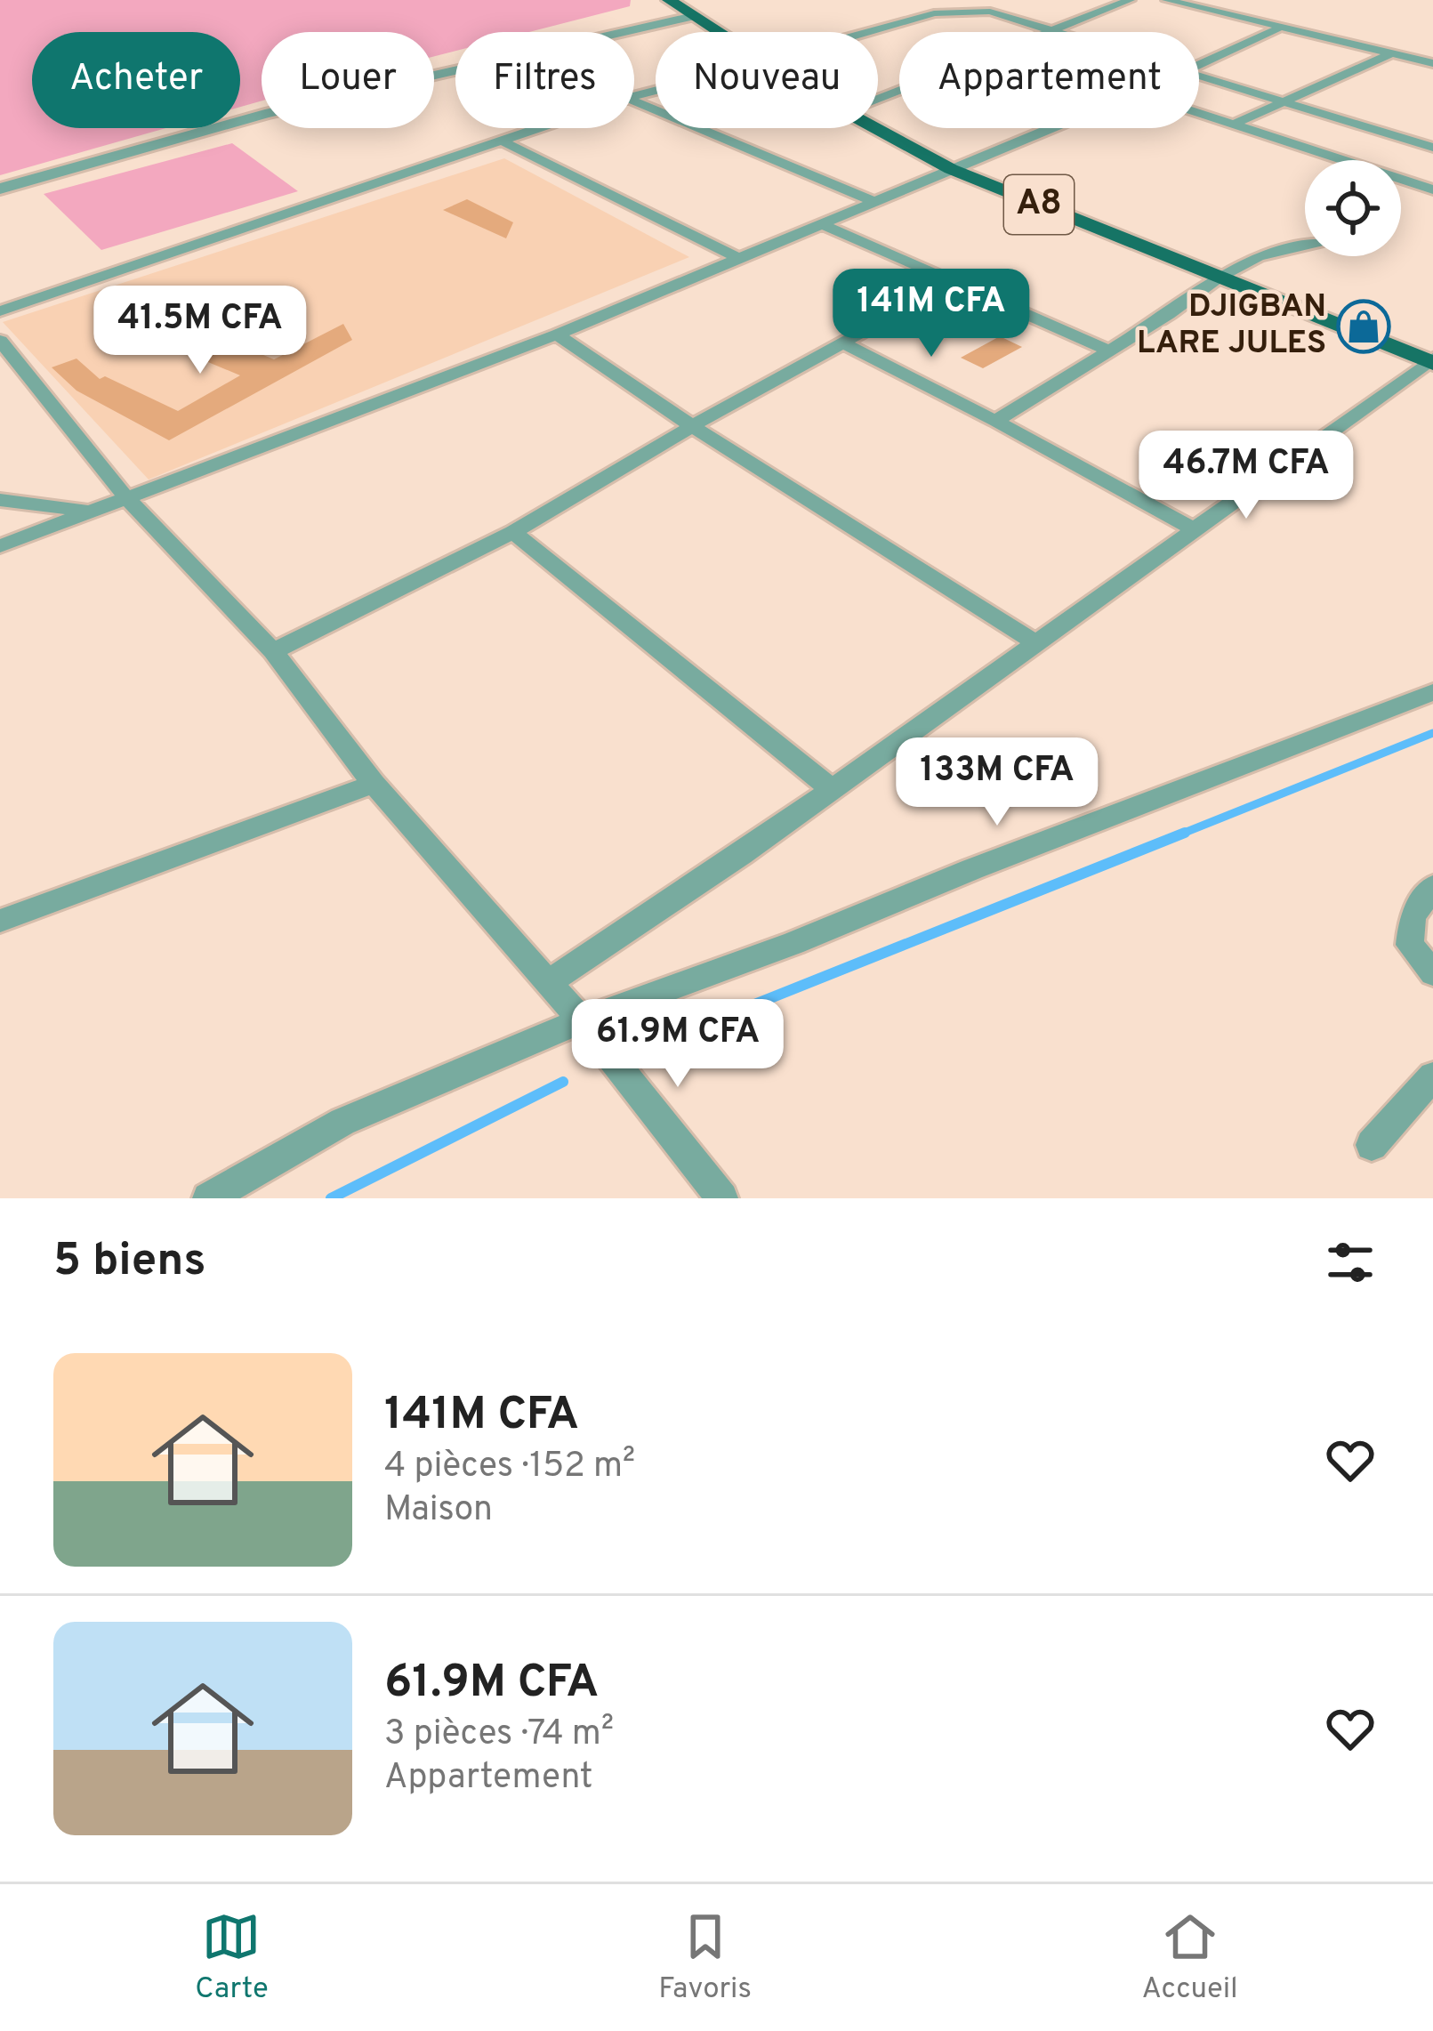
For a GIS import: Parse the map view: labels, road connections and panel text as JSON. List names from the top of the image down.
{
  "streets": {
    "main road": ["A8"]
  },
  "places": {
    "shop": ["DJIGBAN LARE JULES"]
  },
  "page": {
    "chip": [
      "Acheter",
      "Louer",
      "Filtres",
      "Nouveau",
      "Appartement"
    ],
    "price": [
      "141M CFA",
      "41.5M CFA",
      "46.7M CFA",
      "133M CFA",
      "61.9M CFA"
    ],
    "heading": "5 biens",
    "list": [
      {
        "name": "141M CFA",
        "note": "4 pièces · 152 m² · Maison"
      },
      {
        "name": "61.9M CFA",
        "note": "3 pièces · 74 m² · Appartement"
      }
    ],
    "tabs": ["Carte", "Favoris", "Accueil"]
  }
}
